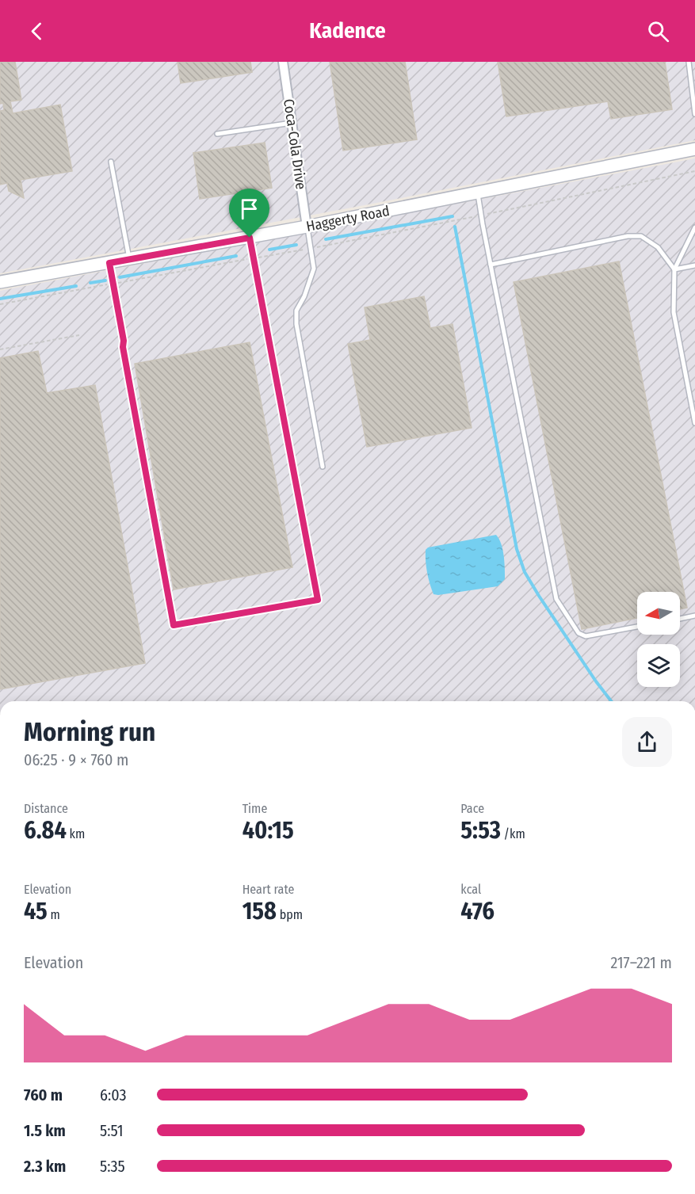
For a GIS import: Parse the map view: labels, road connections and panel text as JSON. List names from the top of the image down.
{
  "streets": {
    "main road": ["Haggerty Road"],
    "street": ["Coca-Cola Drive"]
  },
  "crossings": [
    ["Coca-Cola Drive", "Haggerty Road"]
  ],
  "north": "left",
  "page": {
    "header": "Kadence",
    "heading": ["Morning run", "06:25 · 9 × 760 m"],
    "stats": [
      ["Distance", "6.84 km"],
      ["Time", "40:15"],
      ["Pace", "5:53 /km"],
      ["Elevation", "45 m"],
      ["Heart rate", "158 bpm"],
      ["kcal", "476"]
    ],
    "chart": ["Elevation", "217–221 m"],
    "list": [
      {
        "name": "760 m",
        "note": "6:03"
      },
      {
        "name": "1.5 km",
        "note": "5:51"
      },
      {
        "name": "2.3 km",
        "note": "5:35"
      }
    ]
  }
}
